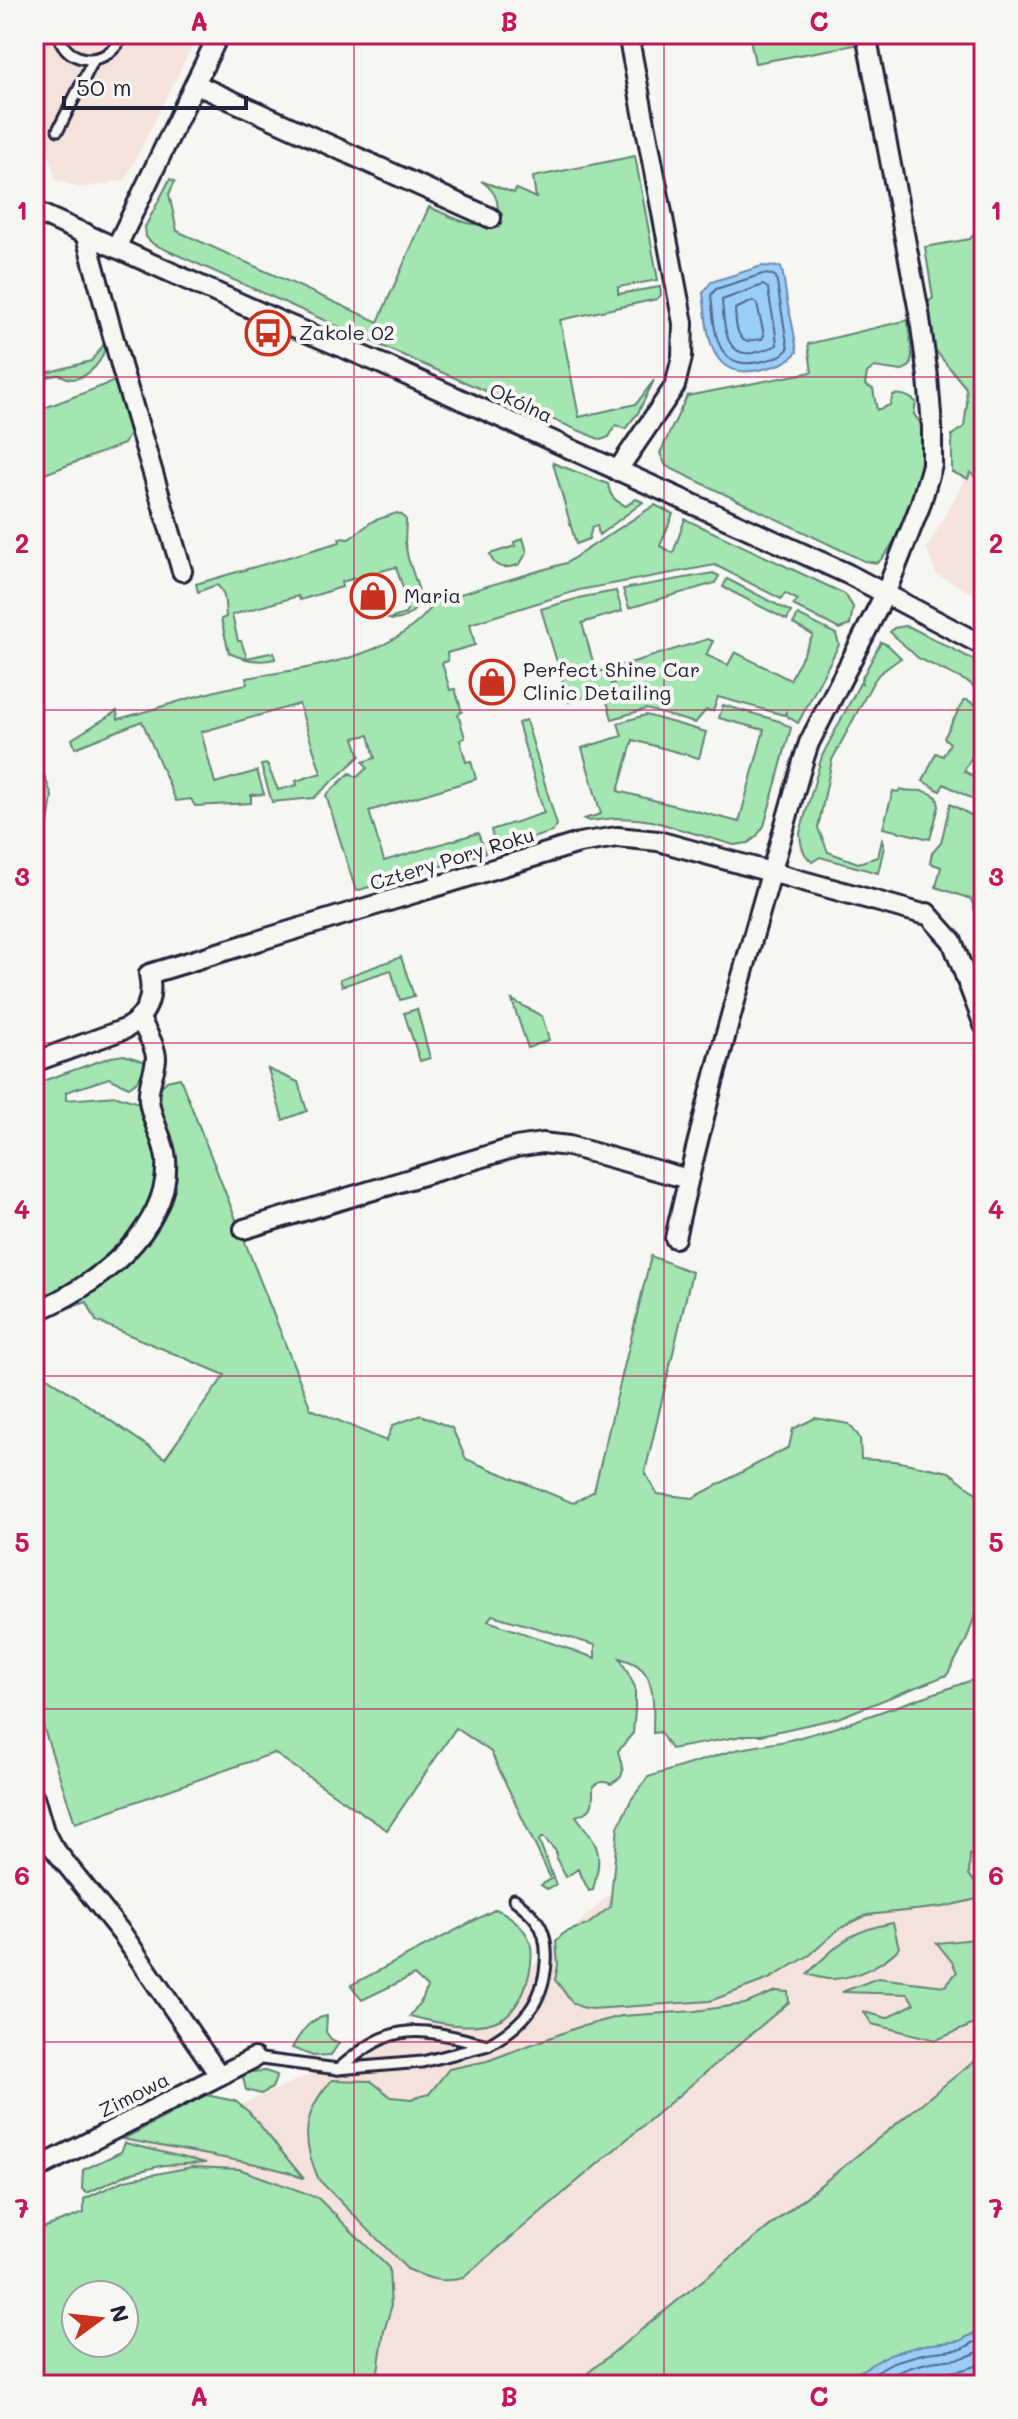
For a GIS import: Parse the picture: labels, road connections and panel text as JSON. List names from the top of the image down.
{
  "streets": {
    "street": ["Okólna", "Cztery Pory Roku", "Zimowa"]
  },
  "places": {
    "bus stop": ["Zakole 02"],
    "shop": ["Maria", "Perfect Shine Car Clinic Detailing"]
  },
  "scale_bar": "50 m",
  "north": "right",
  "grid": {
    "columns": ["A", "B", "C"],
    "rows": [
      "1",
      "2",
      "3",
      "4",
      "5",
      "6",
      "7"
    ]
  }
}
